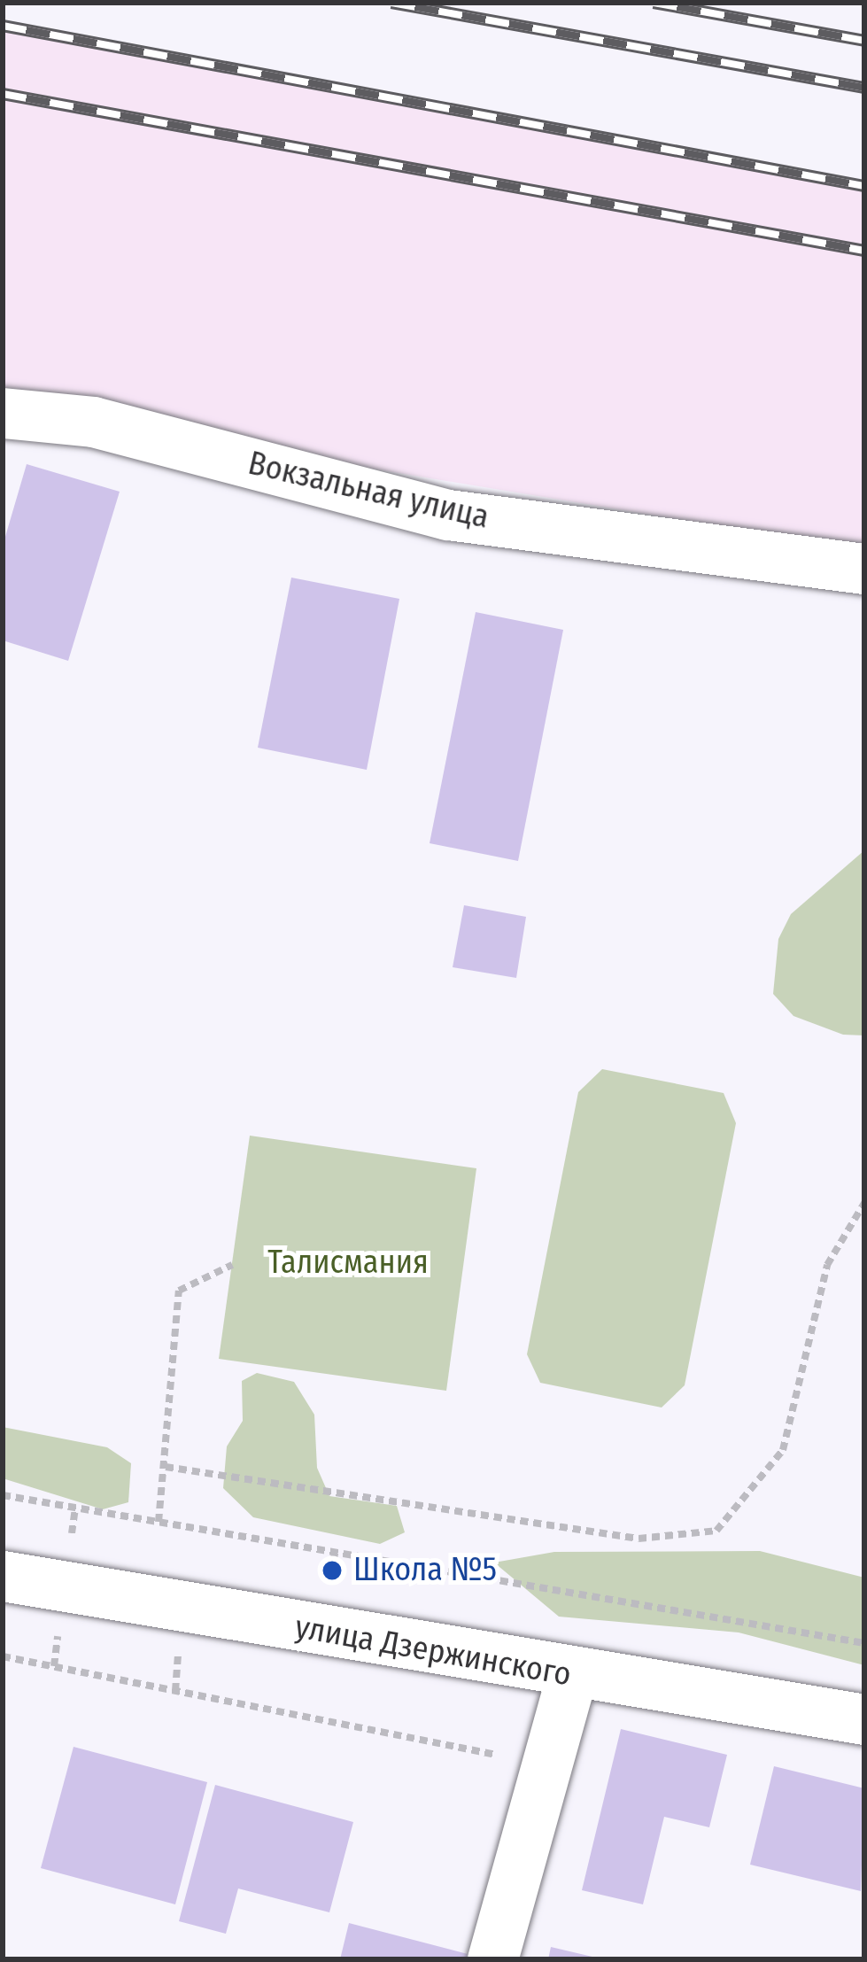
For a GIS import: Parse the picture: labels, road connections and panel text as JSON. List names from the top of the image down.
{
  "streets": {
    "street": ["Вокзальная улица", "улица Дзержинского"]
  },
  "parks": ["Талисмания"],
  "places": ["Школа №5"]
}
